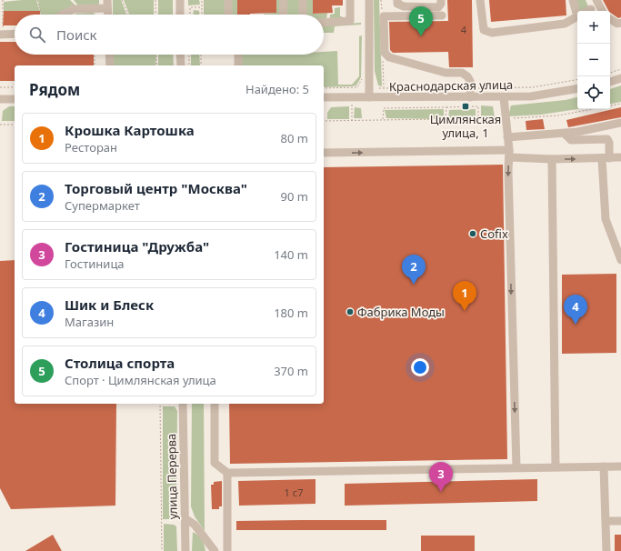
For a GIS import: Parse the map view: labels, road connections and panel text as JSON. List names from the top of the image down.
{
  "streets": {
    "street": ["Краснодарская улица", "улица Перерва"]
  },
  "places": {
    "transit": ["Цимлянская улица, 1"],
    "other": ["Cofix", "Фабрика Моды"]
  },
  "house_numbers": ["4", "1 с7"],
  "page": {
    "pins": [
      "5",
      "2",
      "1",
      "4",
      "3"
    ],
    "map_buttons": ["+", "−"],
    "search": "Поиск",
    "heading": ["Рядом", "Найдено: 5"],
    "list": [
      {
        "mark": "1",
        "name": "Крошка Картошка",
        "note": "Ресторан",
        "value": "80 m"
      },
      {
        "mark": "2",
        "name": "Торговый центр \"Москва\"",
        "note": "Супермаркет",
        "value": "90 m"
      },
      {
        "mark": "3",
        "name": "Гостиница \"Дружба\"",
        "note": "Гостиница",
        "value": "140 m"
      },
      {
        "mark": "4",
        "name": "Шик и Блеск",
        "note": "Магазин",
        "value": "180 m"
      },
      {
        "mark": "5",
        "name": "Столица спорта",
        "note": "Спорт · Цимлянская улица",
        "value": "370 m"
      }
    ]
  }
}
